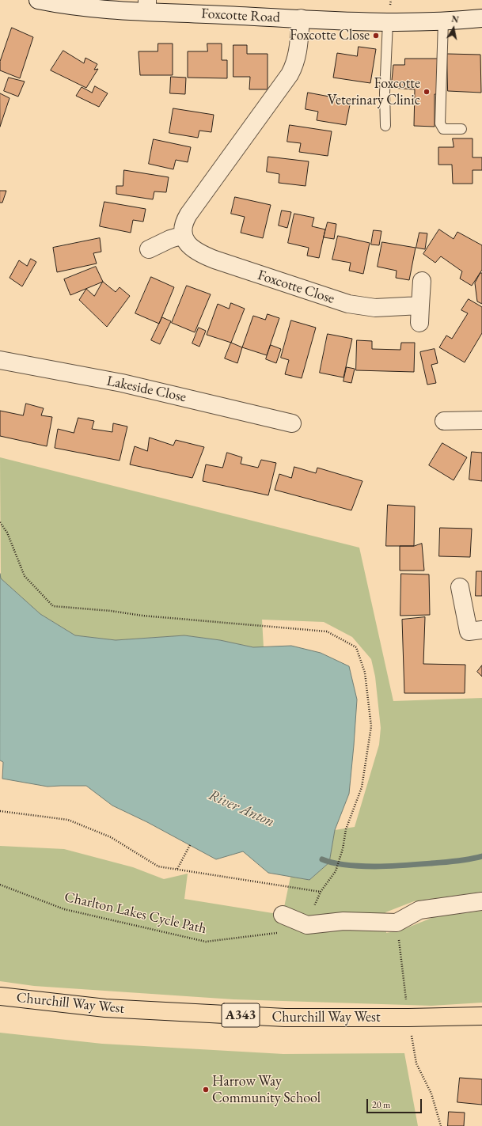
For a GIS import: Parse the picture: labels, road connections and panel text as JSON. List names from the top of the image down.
{
  "streets": {
    "main road": ["Churchill Way West", "A343"],
    "street": ["Foxcotte Road", "Foxcotte Close", "Lakeside Close"],
    "path": ["Charlton Lakes Cycle Path"]
  },
  "water": ["River Anton"],
  "places": ["Foxcotte Close", "Foxcotte Veterinary Clinic", "Harrow Way Community School"],
  "scale_bar": "20 m",
  "north": "top"
}
